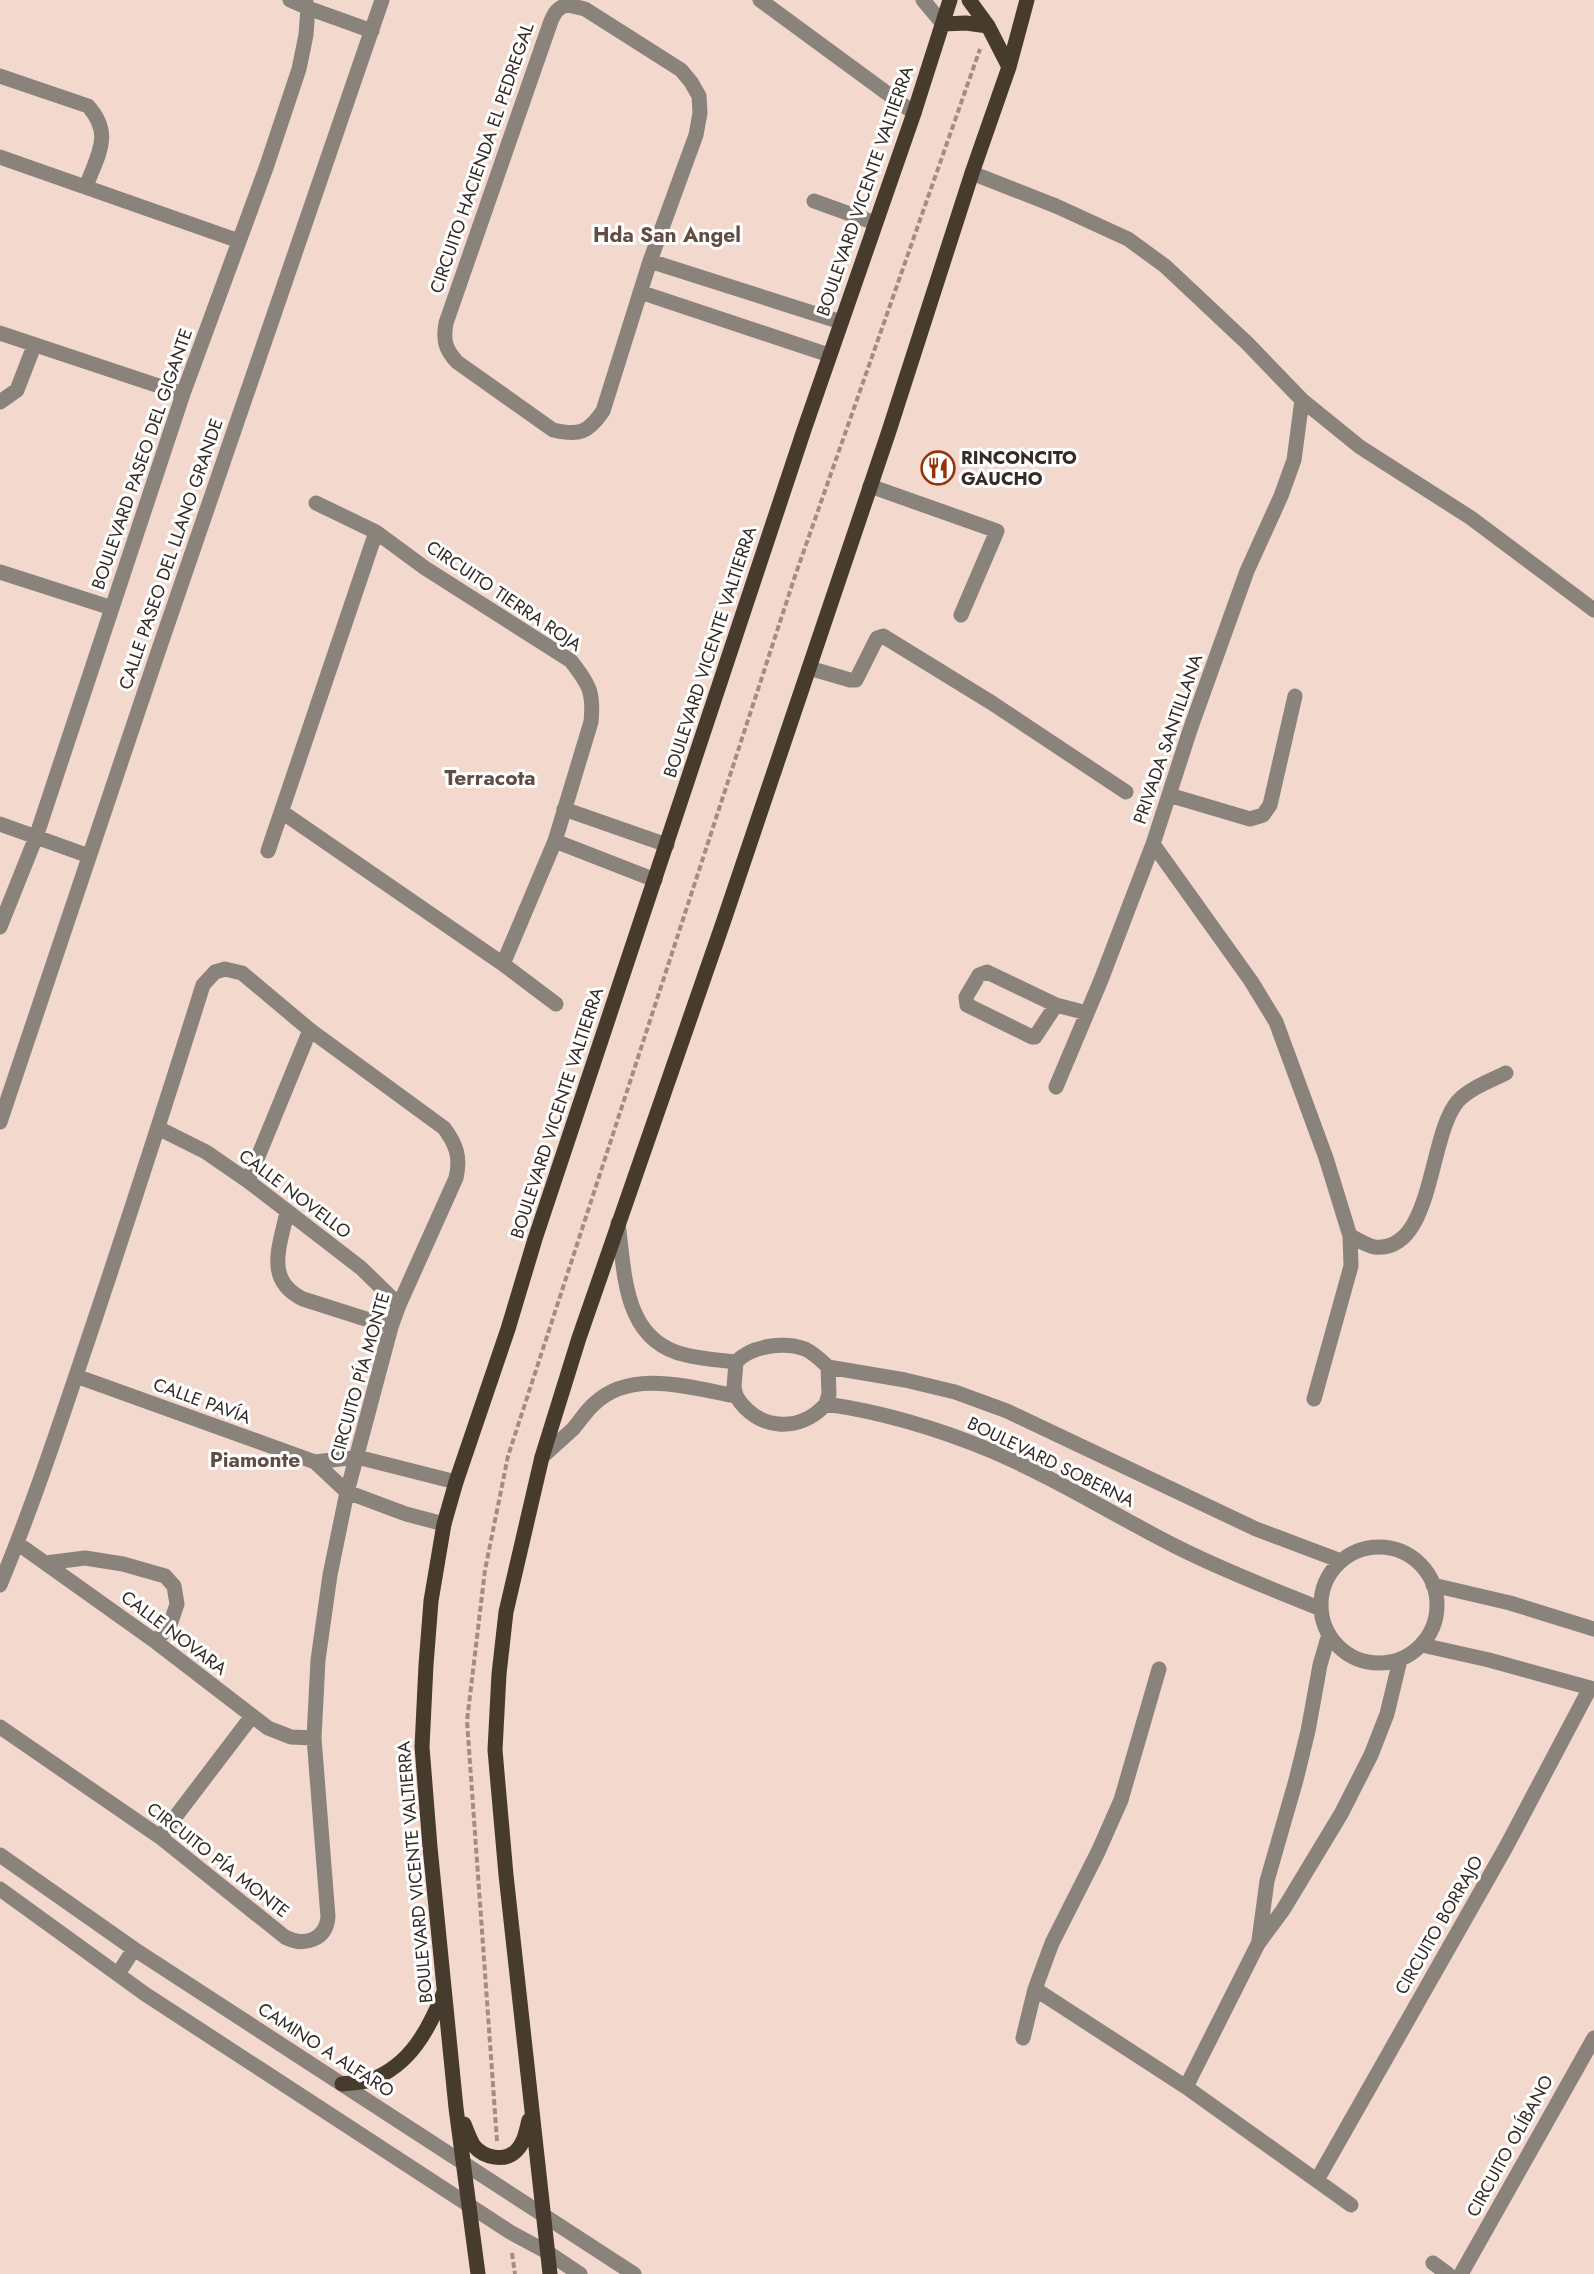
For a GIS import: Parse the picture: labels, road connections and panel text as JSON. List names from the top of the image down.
{
  "streets": {
    "main road": ["BOULEVARD VICENTE VALTIERRA"],
    "street": [
      "CIRCUITO HACIENDA EL PEDREGAL",
      "BOULEVARD PASEO DEL GIGANTE",
      "CALLE PASEO DEL LLANO GRANDE",
      "CIRCUITO TIERRA ROJA",
      "PRIVADA SANTILLANA",
      "CALLE NOVELLO",
      "CIRCUITO PÍA MONTE",
      "CALLE PAVÍA",
      "BOULEVARD SOBERNA",
      "CALLE NOVARA",
      "CIRCUITO BORRAJO",
      "CAMINO A ALFARO",
      "CIRCUITO OLÍBANO"
    ]
  },
  "crossings": [
    ["BOULEVARD VICENTE VALTIERRA", "CALLE PAVÍA"],
    ["BOULEVARD VICENTE VALTIERRA", "CAMINO A ALFARO"],
    ["CALLE NOVELLO", "CIRCUITO PÍA MONTE"],
    ["CIRCUITO PÍA MONTE", "CALLE PAVÍA"],
    ["CIRCUITO PÍA MONTE", "CALLE NOVARA"]
  ],
  "districts": ["Hda San Angel", "Terracota", "Piamonte"],
  "places": {
    "restaurant": ["RINCONCITO GAUCHO"]
  }
}
